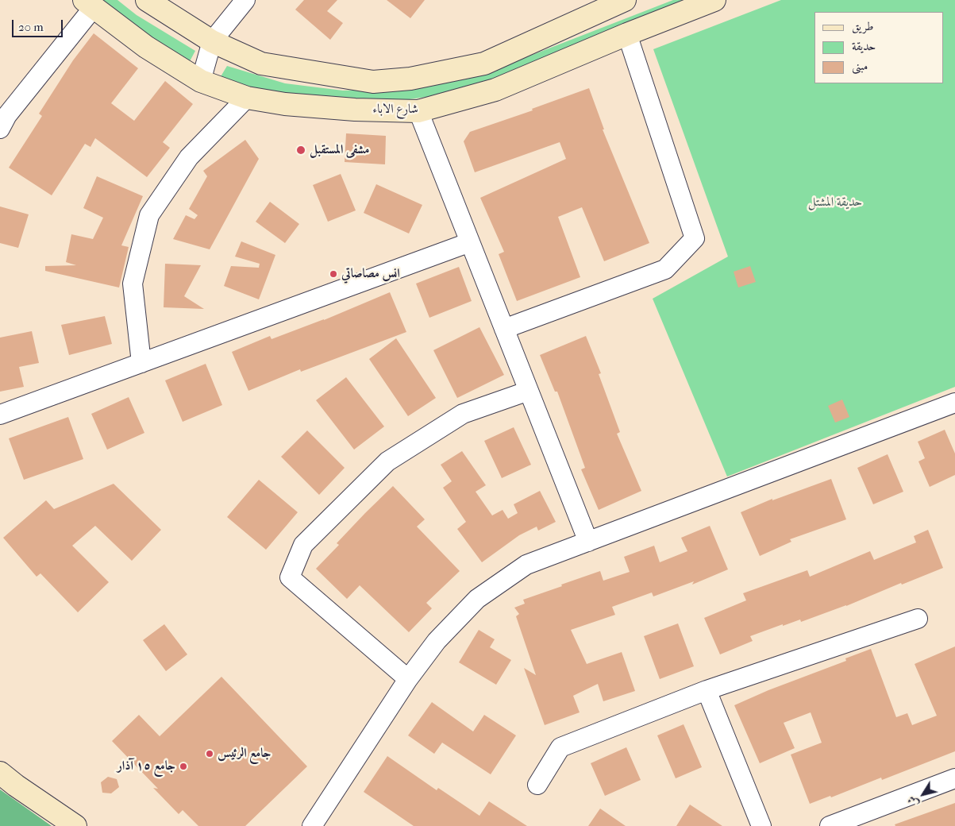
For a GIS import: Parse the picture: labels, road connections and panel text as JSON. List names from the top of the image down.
{
  "streets": {
    "main road": ["شارع الاباء"]
  },
  "parks": ["حديقة المشتل"],
  "places": [
    "مشفى المستقبل",
    "انس مصاصاتي",
    "جامع الرئيس",
    "جامع ١٥ آذار"
  ],
  "legend": ["طريق", "حديقة", "مبنى"],
  "scale_bar": "20 m",
  "north": "bottom left"
}
